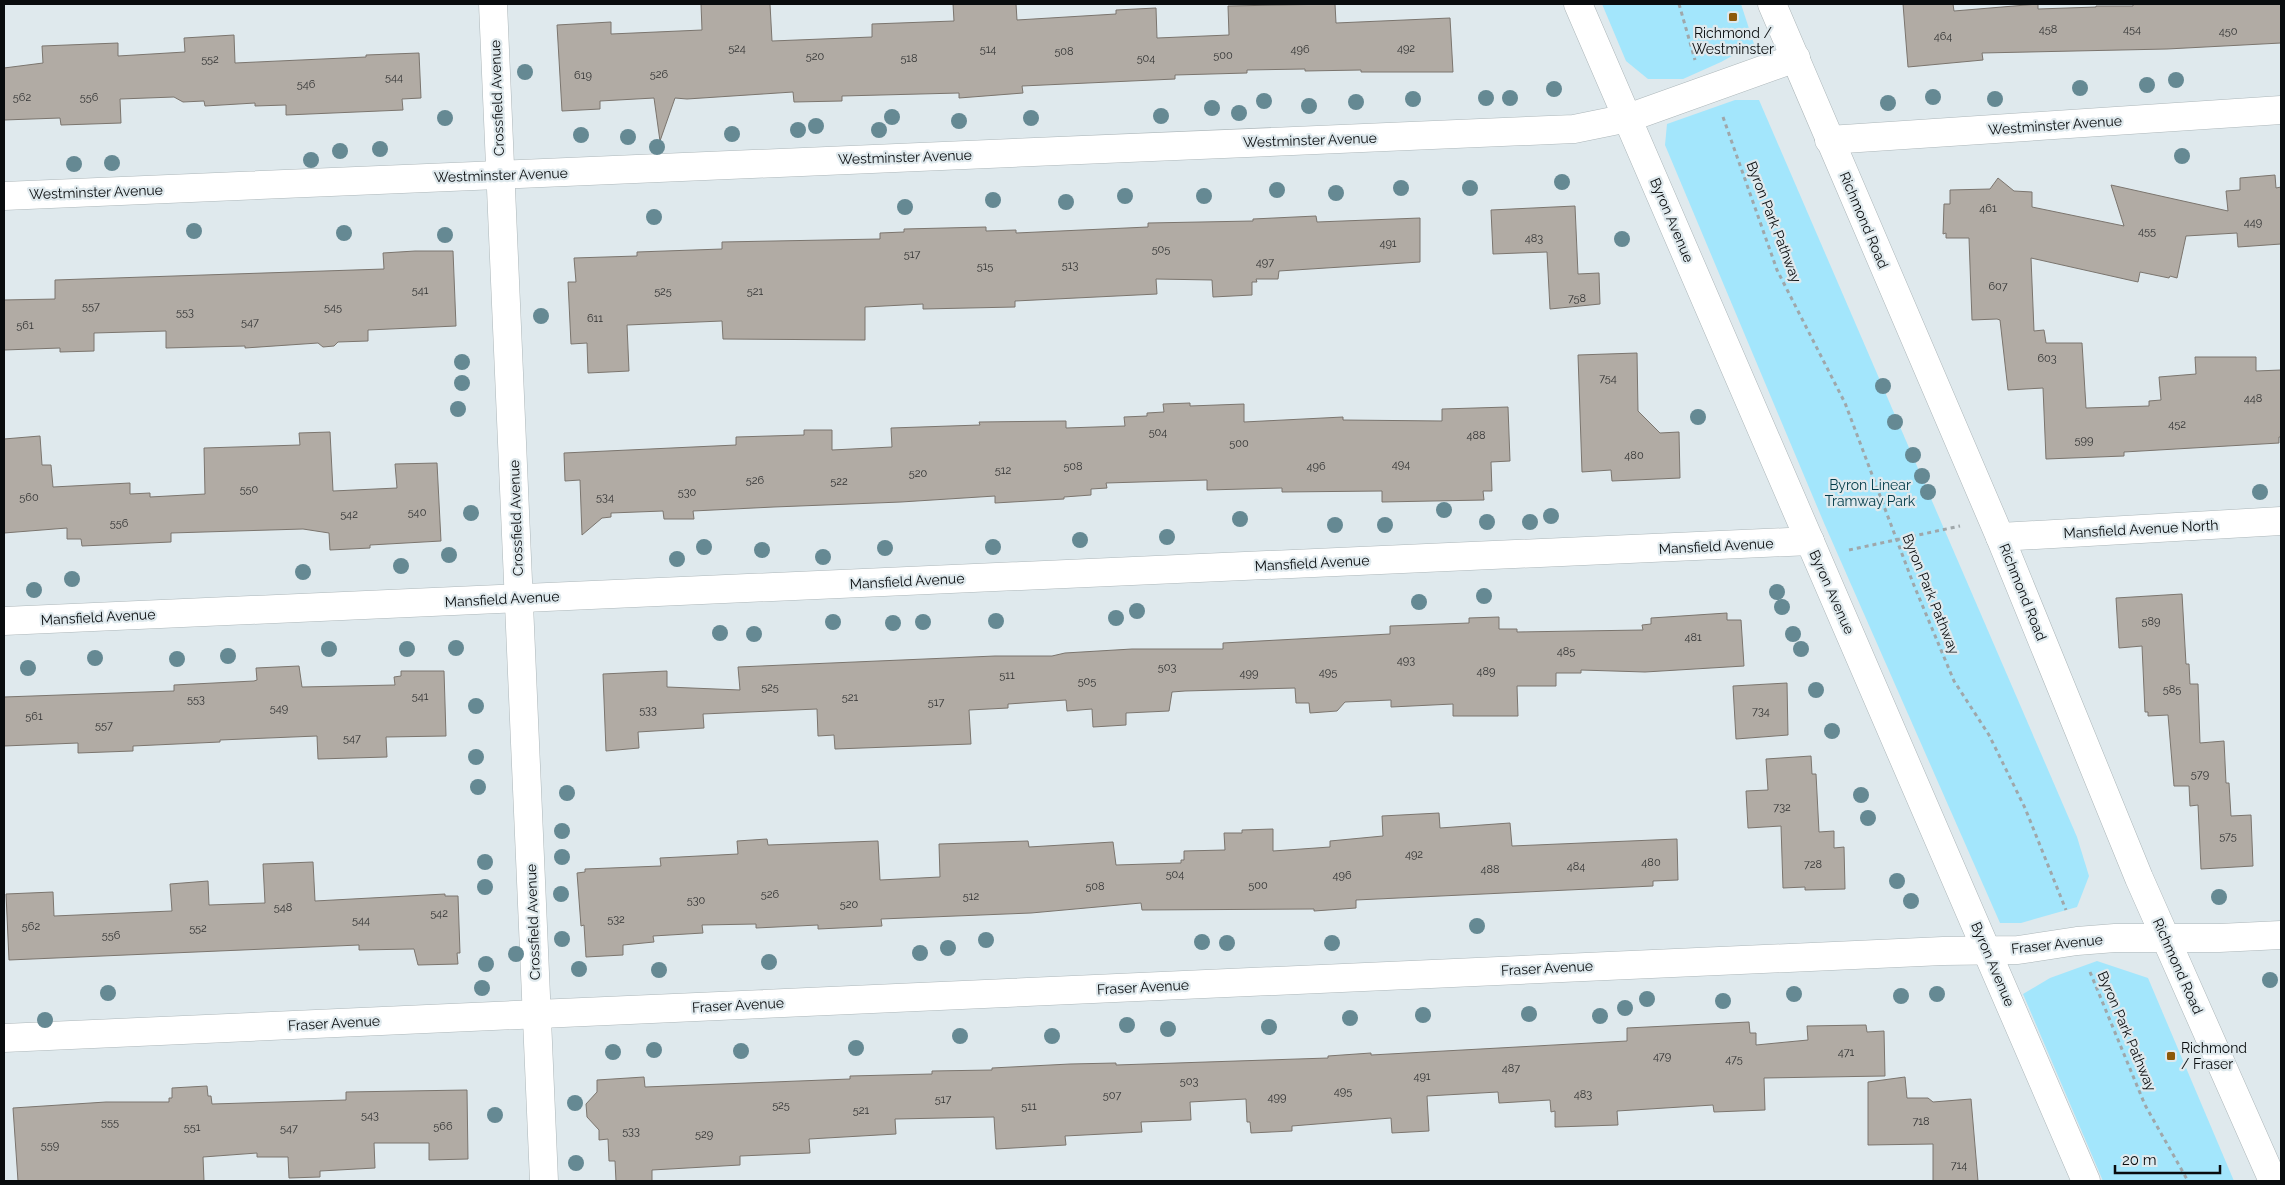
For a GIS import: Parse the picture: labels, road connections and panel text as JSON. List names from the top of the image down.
{
  "streets": {
    "street": [
      "Crossfield Avenue",
      "Westminster Avenue",
      "Byron Avenue",
      "Richmond Road",
      "Mansfield Avenue North",
      "Mansfield Avenue",
      "Fraser Avenue"
    ],
    "path": ["Byron Park Pathway"]
  },
  "crossings": [
    ["Crossfield Avenue", "Westminster Avenue"],
    ["Crossfield Avenue", "Mansfield Avenue"],
    ["Crossfield Avenue", "Fraser Avenue"],
    ["Westminster Avenue", "Byron Avenue"],
    ["Westminster Avenue", "Richmond Road"],
    ["Westminster Avenue", "Byron Park Pathway"],
    ["Byron Avenue", "Mansfield Avenue"],
    ["Byron Avenue", "Fraser Avenue"],
    ["Richmond Road", "Mansfield Avenue North"],
    ["Richmond Road", "Fraser Avenue"],
    ["Byron Park Pathway", "Fraser Avenue"]
  ],
  "parks": ["Byron Linear Tramway Park"],
  "places": {
    "transit": ["Richmond / Westminster", "Richmond / Fraser"]
  },
  "house_numbers": [
    "458",
    "454",
    "450",
    "464",
    "524",
    "492",
    "514",
    "496",
    "508",
    "500",
    "520",
    "518",
    "504",
    "552",
    "526",
    "619",
    "544",
    "546",
    "562",
    "556",
    "461",
    "449",
    "455",
    "483",
    "491",
    "505",
    "517",
    "497",
    "513",
    "515",
    "607",
    "541",
    "525",
    "521",
    "758",
    "557",
    "545",
    "553",
    "611",
    "547",
    "561",
    "603",
    "754",
    "448",
    "452",
    "504",
    "488",
    "599",
    "500",
    "480",
    "494",
    "508",
    "496",
    "512",
    "520",
    "526",
    "522",
    "550",
    "530",
    "560",
    "534",
    "540",
    "542",
    "556",
    "589",
    "481",
    "485",
    "493",
    "503",
    "489",
    "495",
    "499",
    "511",
    "505",
    "525",
    "585",
    "541",
    "521",
    "553",
    "517",
    "549",
    "533",
    "734",
    "561",
    "557",
    "547",
    "579",
    "732",
    "575",
    "492",
    "480",
    "728",
    "484",
    "488",
    "504",
    "496",
    "500",
    "508",
    "526",
    "512",
    "530",
    "520",
    "548",
    "542",
    "532",
    "544",
    "562",
    "552",
    "556",
    "471",
    "479",
    "475",
    "487",
    "491",
    "503",
    "495",
    "483",
    "507",
    "499",
    "517",
    "525",
    "511",
    "521",
    "543",
    "718",
    "555",
    "566",
    "551",
    "547",
    "533",
    "529",
    "559",
    "714"
  ],
  "scale_bar": "20 m"
}
